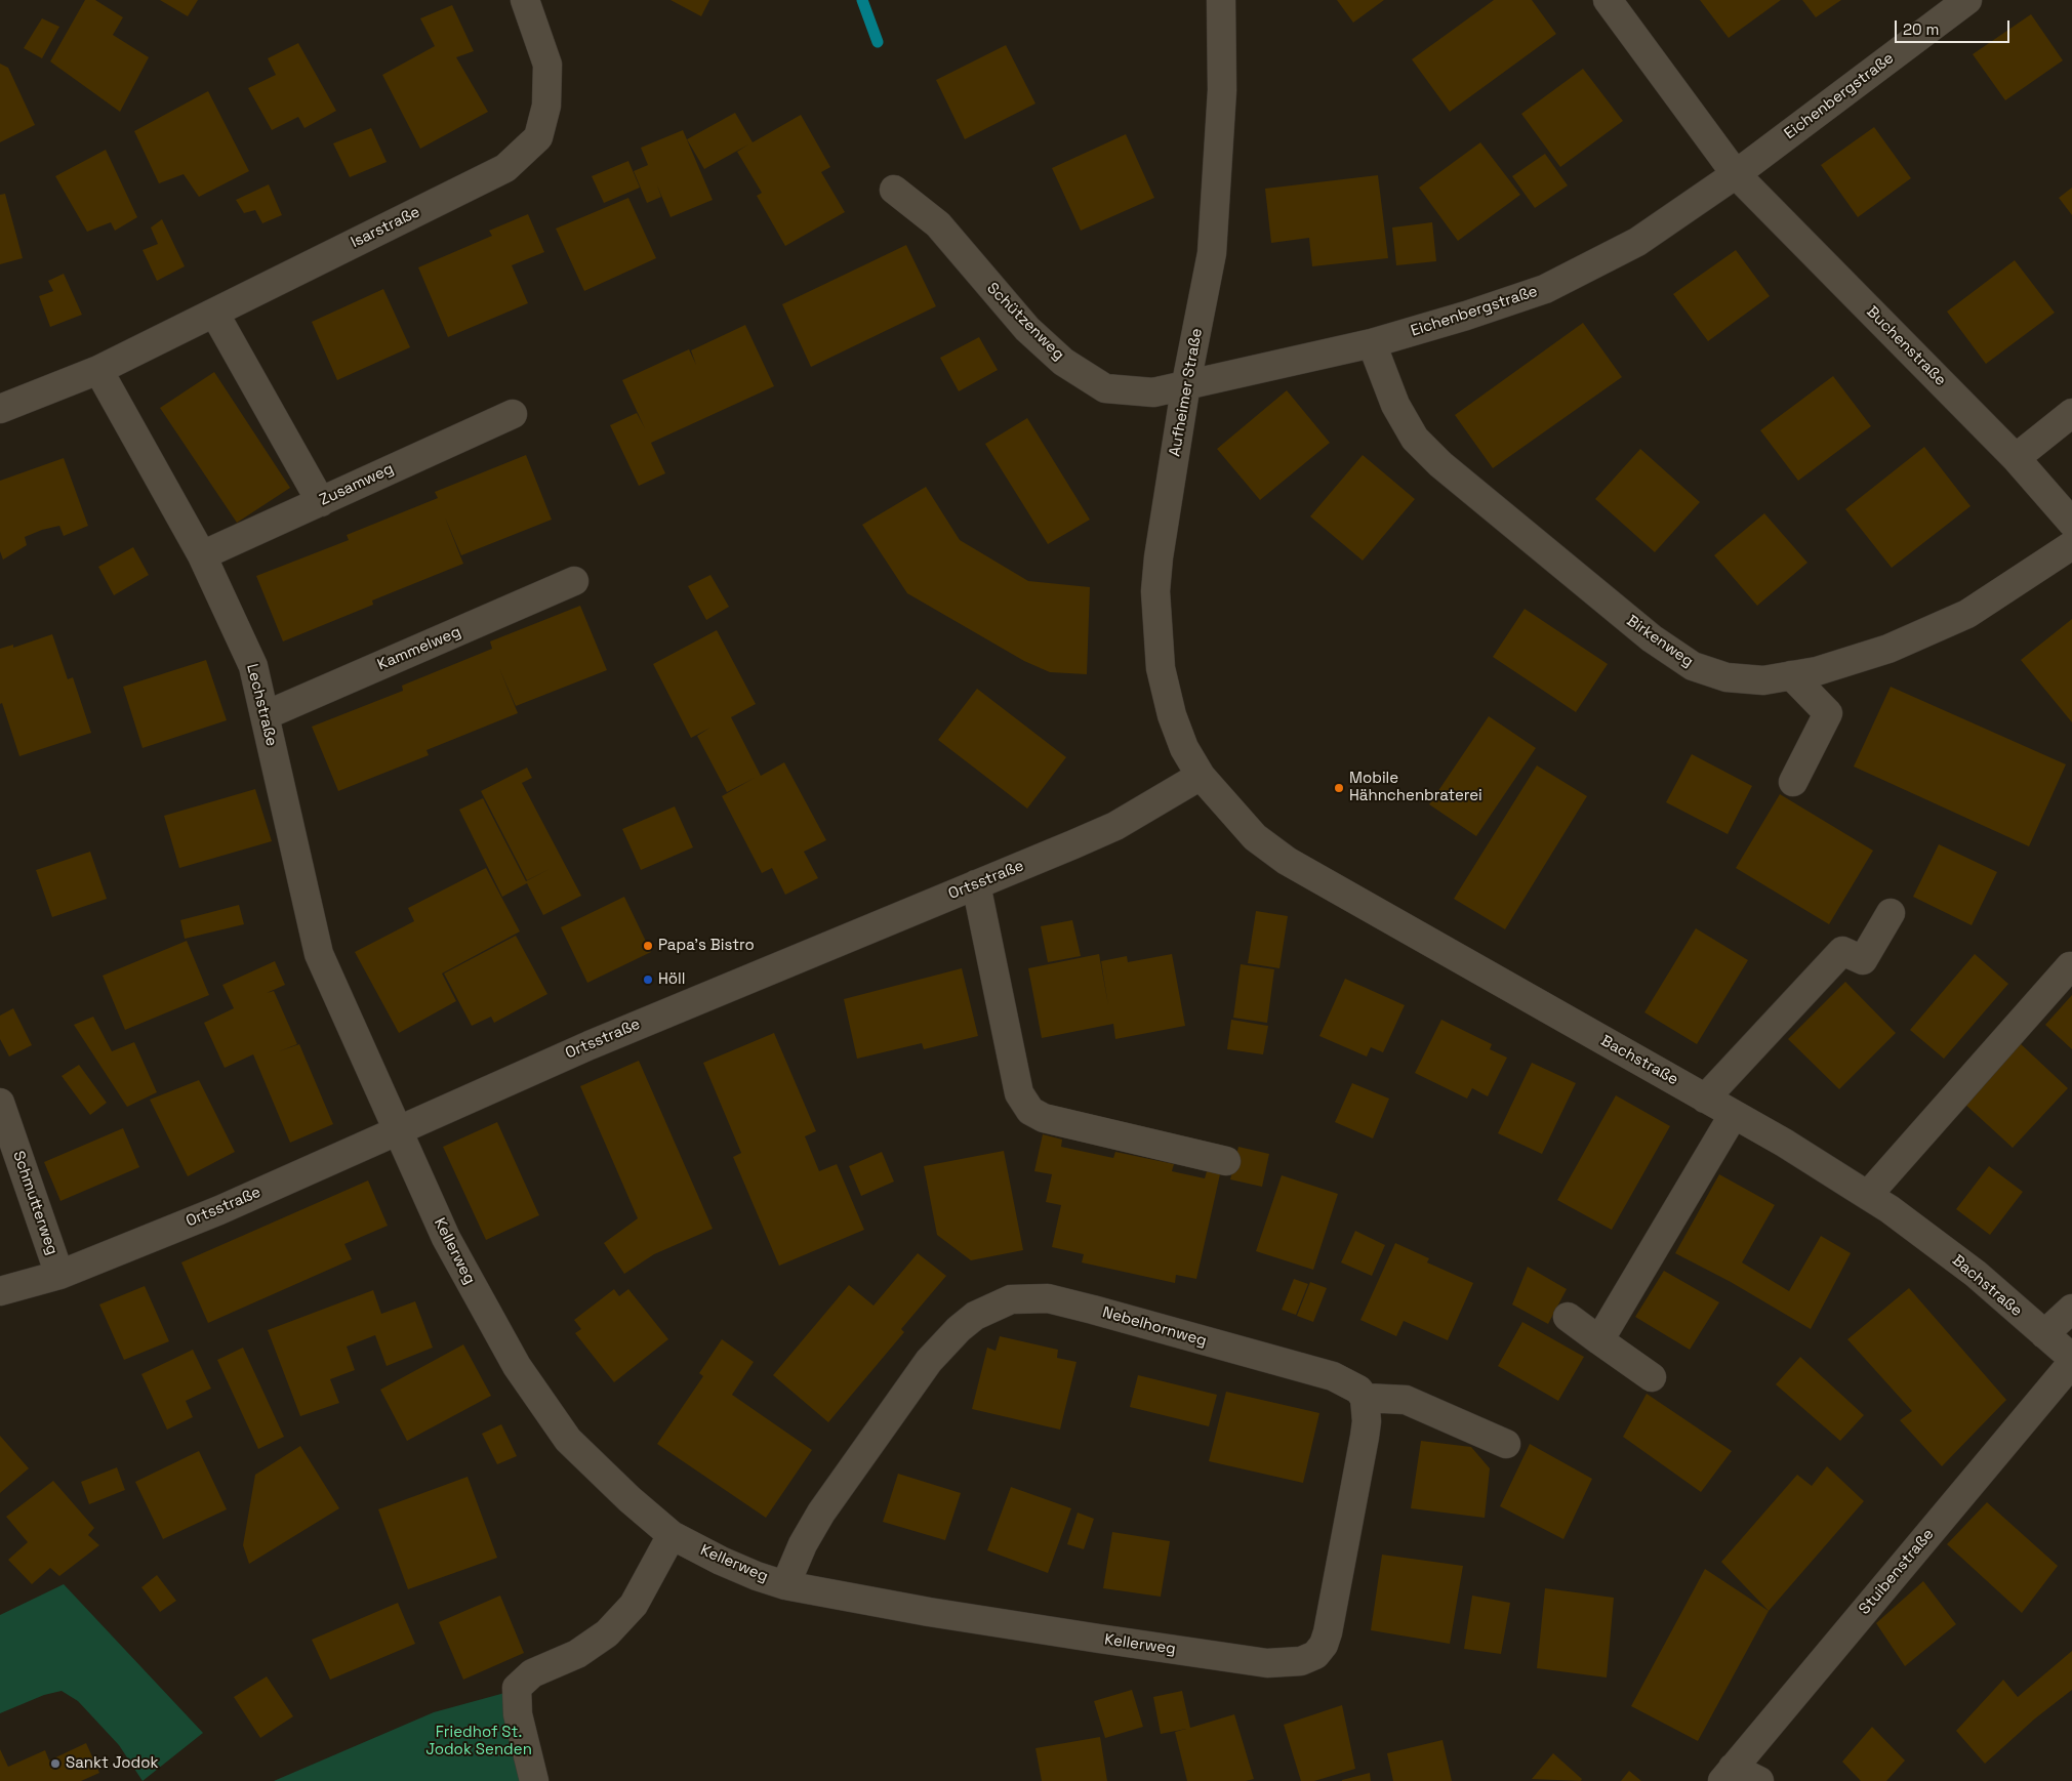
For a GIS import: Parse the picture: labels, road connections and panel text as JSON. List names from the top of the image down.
{
  "streets": {
    "street": [
      "Eichenbergstraße",
      "Isarstraße",
      "Schützenweg",
      "Buchenstraße",
      "Aufheimer Straße",
      "Zusamweg",
      "Birkenweg",
      "Kammelweg",
      "Lechstraße",
      "Ortsstraße",
      "Bachstraße",
      "Schmutterweg",
      "Kellerweg",
      "Nebelhornweg",
      "Stuibenstraße"
    ]
  },
  "crossings": [
    ["Eichenbergstraße", "Schützenweg"],
    ["Eichenbergstraße", "Buchenstraße"],
    ["Eichenbergstraße", "Aufheimer Straße"],
    ["Eichenbergstraße", "Birkenweg"],
    ["Isarstraße", "Lechstraße"],
    ["Schützenweg", "Aufheimer Straße"],
    ["Aufheimer Straße", "Ortsstraße"],
    ["Aufheimer Straße", "Bachstraße"],
    ["Zusamweg", "Lechstraße"],
    ["Kammelweg", "Lechstraße"],
    ["Lechstraße", "Ortsstraße"],
    ["Lechstraße", "Kellerweg"],
    ["Ortsstraße", "Bachstraße"],
    ["Ortsstraße", "Schmutterweg"],
    ["Ortsstraße", "Kellerweg"],
    ["Kellerweg", "Nebelhornweg"]
  ],
  "parks": ["Friedhof St. Jodok Senden"],
  "places": [
    "Mobile Hähnchenbraterei",
    "Papa's Bistro",
    "Höll",
    "Sankt Jodok"
  ],
  "scale_bar": "20 m"
}
